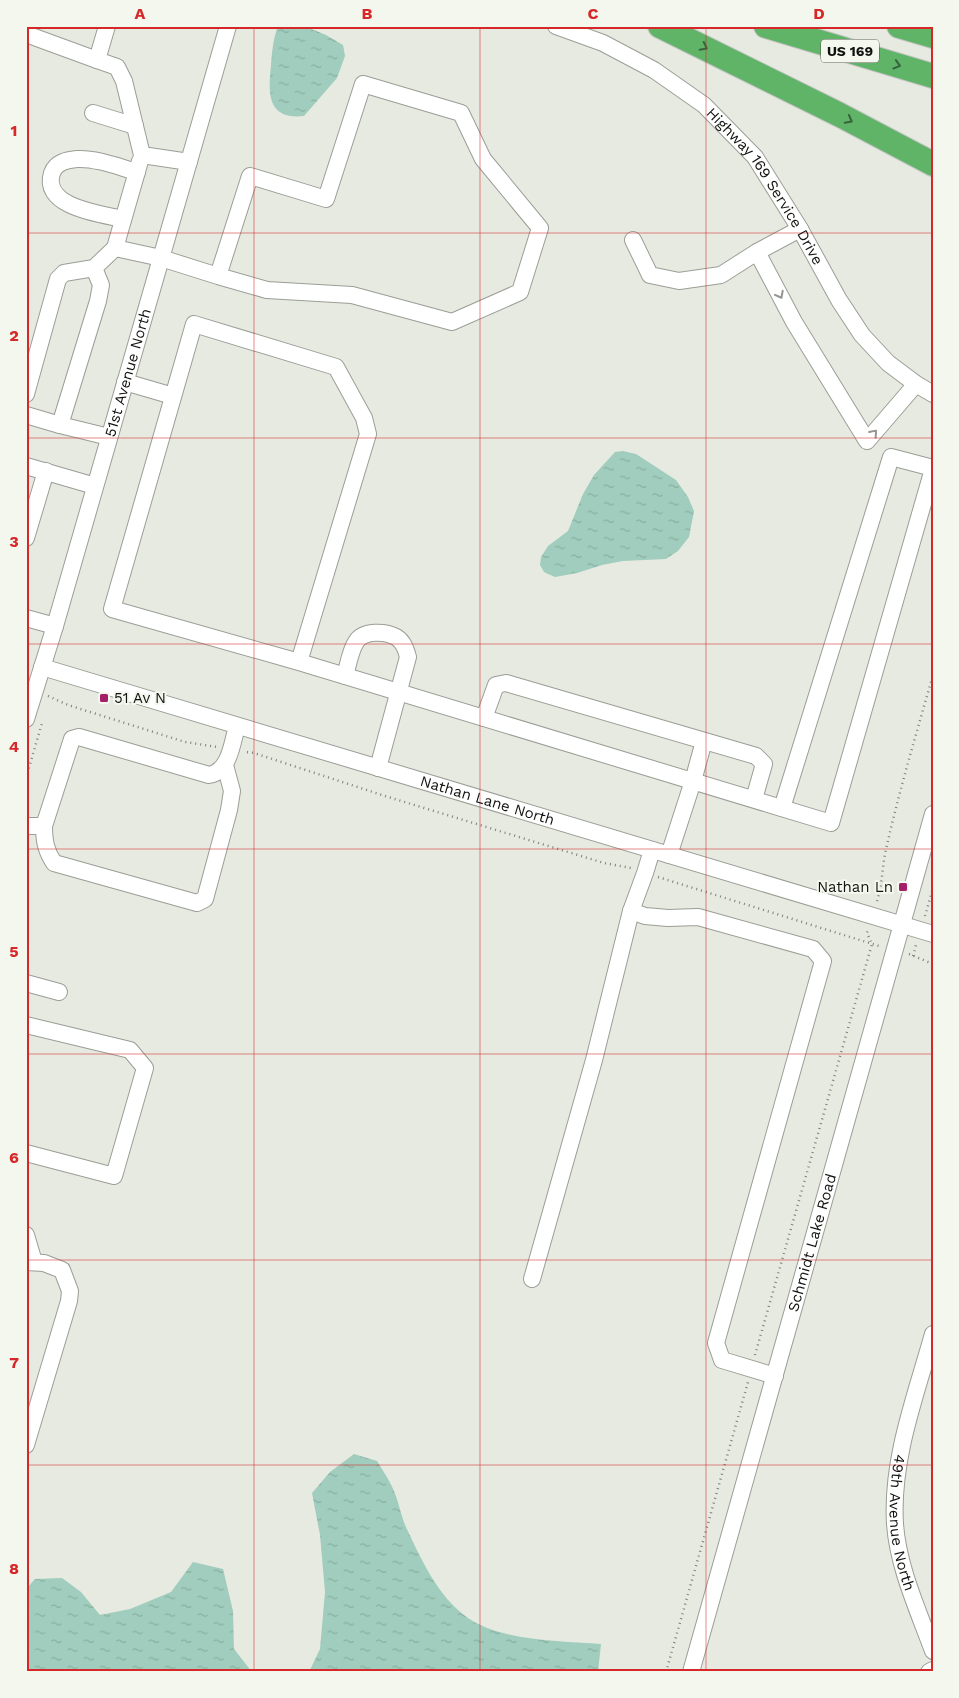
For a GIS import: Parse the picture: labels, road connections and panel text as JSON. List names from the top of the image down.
{
  "streets": {
    "highway": ["US 169"],
    "street": [
      "Highway 169 Service Drive",
      "51st Avenue North",
      "Nathan Lane North",
      "Schmidt Lake Road",
      "49th Avenue North"
    ]
  },
  "crossings": [
    ["51st Avenue North", "Nathan Lane North"],
    ["Nathan Lane North", "Schmidt Lake Road"]
  ],
  "places": {
    "transit": ["51 Av N", "Nathan Ln"]
  },
  "grid": {
    "columns": [
      "A",
      "B",
      "C",
      "D"
    ],
    "rows": [
      "1",
      "2",
      "3",
      "4",
      "5",
      "6",
      "7",
      "8"
    ]
  }
}
